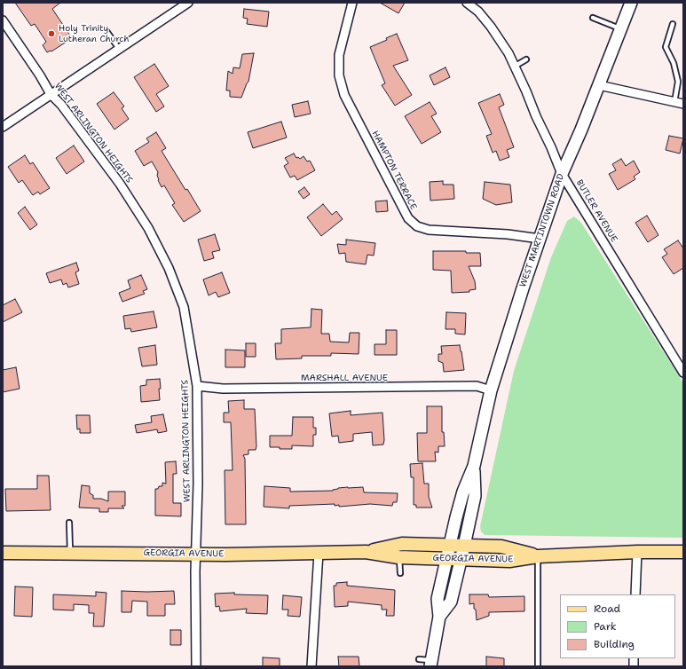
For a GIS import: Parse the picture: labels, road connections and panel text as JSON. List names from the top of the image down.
{
  "streets": {
    "main road": ["WEST MARTINTOWN ROAD", "GEORGIA AVENUE"],
    "street": [
      "WEST ARLINGTON HEIGHTS",
      "HAMPTON TERRACE",
      "BUTLER AVENUE",
      "MARSHALL AVENUE"
    ]
  },
  "crossings": [
    ["WEST ARLINGTON HEIGHTS", "MARSHALL AVENUE"],
    ["WEST ARLINGTON HEIGHTS", "GEORGIA AVENUE"],
    ["HAMPTON TERRACE", "WEST MARTINTOWN ROAD"],
    ["BUTLER AVENUE", "WEST MARTINTOWN ROAD"],
    ["WEST MARTINTOWN ROAD", "MARSHALL AVENUE"],
    ["WEST MARTINTOWN ROAD", "GEORGIA AVENUE"]
  ],
  "places": ["Holy Trinity Lutheran Church"],
  "legend": ["Road", "Park", "Building"]
}
